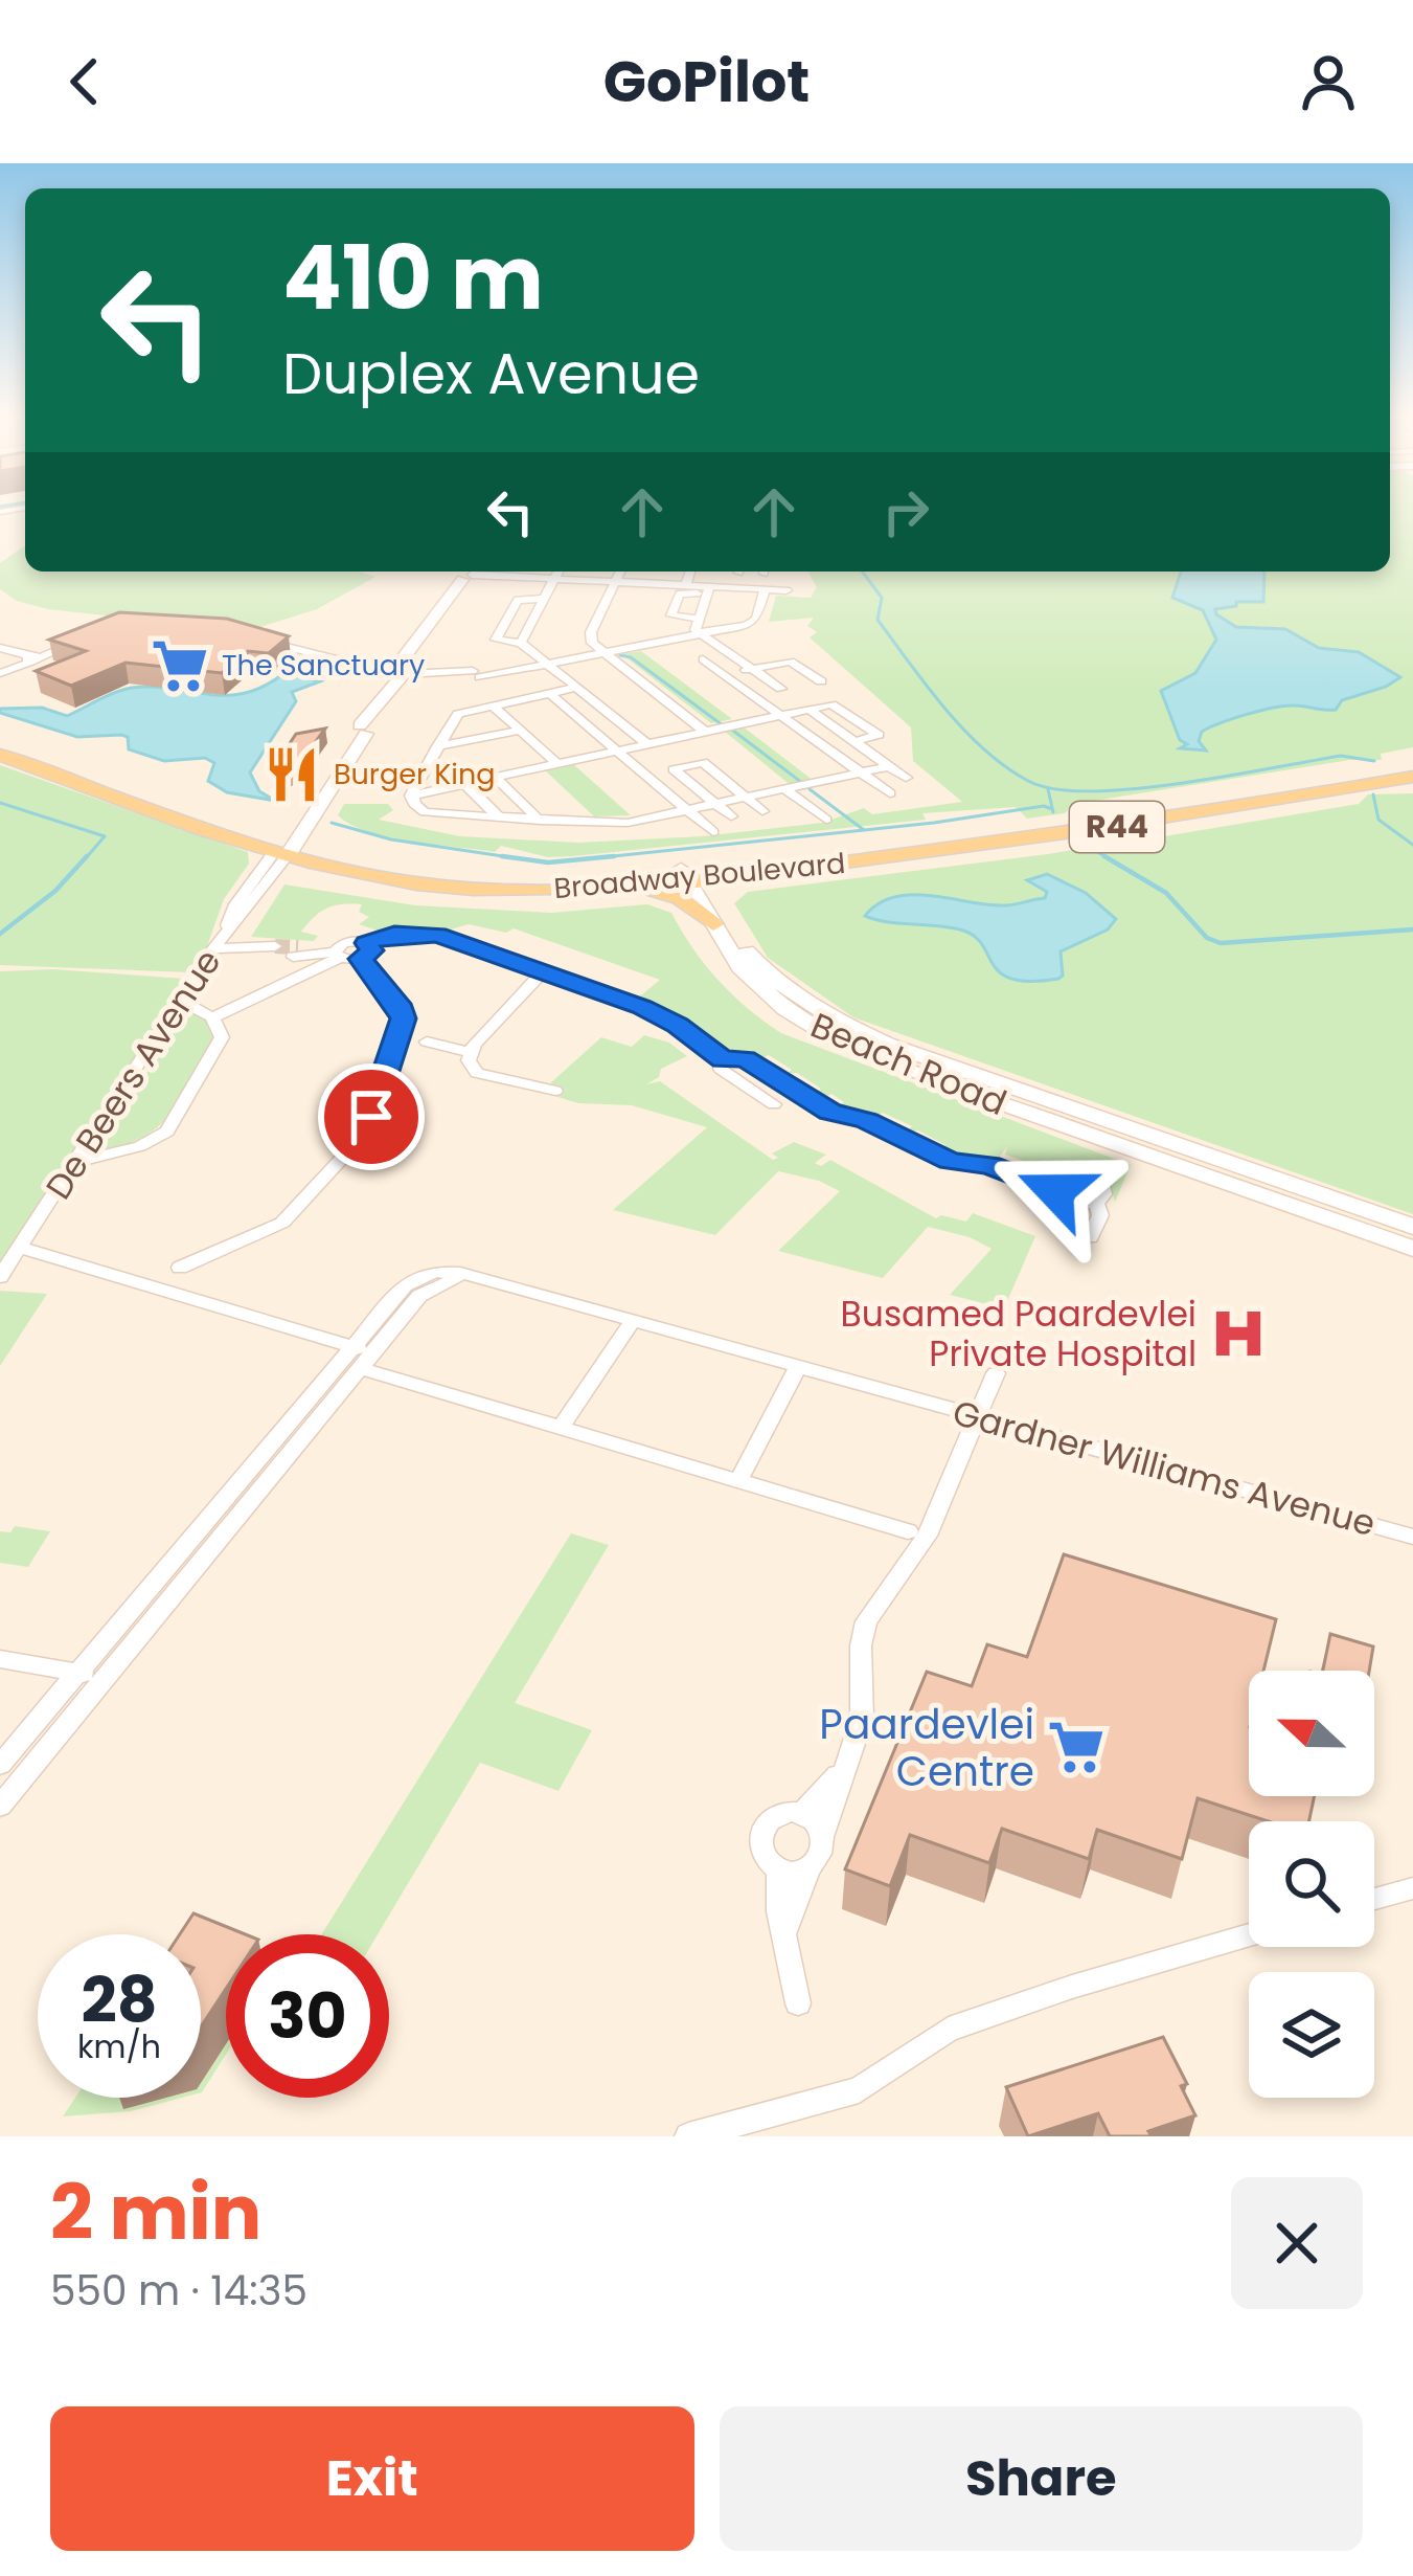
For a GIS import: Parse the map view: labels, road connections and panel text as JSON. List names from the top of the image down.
{
  "streets": {
    "main road": [
      "R44",
      "Broadway Boulevard",
      "Beach Road",
      "De Beers Avenue"
    ],
    "street": ["Gardner Williams Avenue"]
  },
  "crossings": [
    ["Broadway Boulevard", "Beach Road"],
    ["Broadway Boulevard", "De Beers Avenue"]
  ],
  "places": {
    "supermarket": ["The Sanctuary", "Paardevlei Centre"],
    "restaurant": ["Burger King"],
    "hospital": ["Busamed Paardevlei Private Hospital"]
  },
  "north": "left",
  "page": {
    "header": "GoPilot",
    "turn": ["410 m", "Duplex Avenue"],
    "speed": "28 km/h",
    "limit": "30",
    "heading": ["2 min", "550 m · 14:35"],
    "buttons": ["Exit", "Share"]
  }
}
